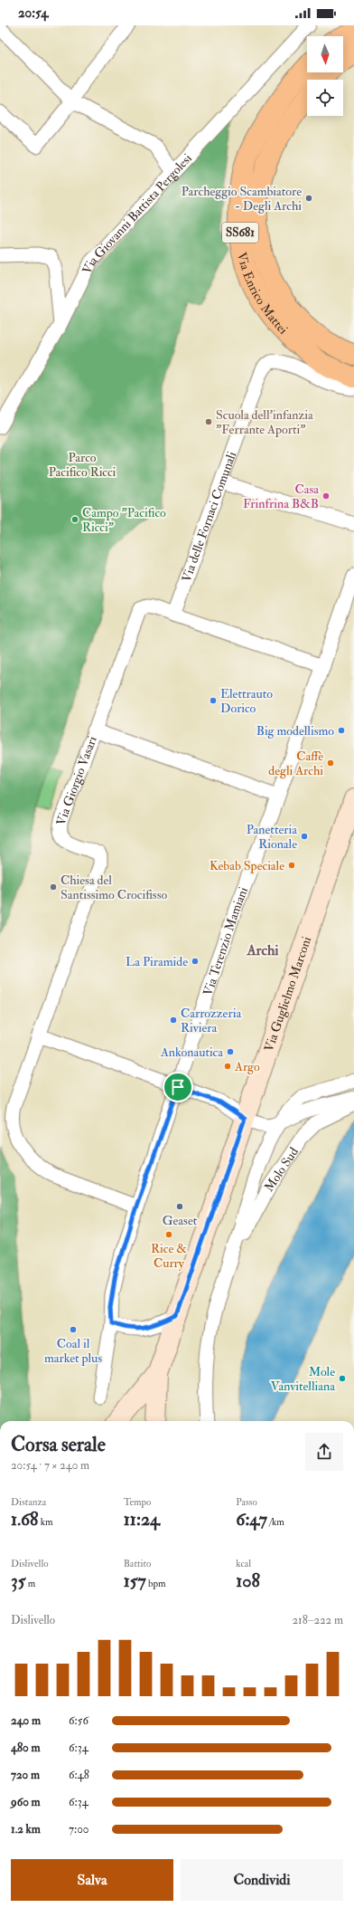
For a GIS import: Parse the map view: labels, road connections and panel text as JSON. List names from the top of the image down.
{
  "streets": {
    "highway": ["SS681", "Via Enrico Mattei"],
    "main road": ["Via Guglielmo Marconi"],
    "street": [
      "Via Giovanni Battista Pergolesi",
      "Via delle Fornaci Comunali",
      "Via Giorgio Vasari",
      "Via Terenzio Mamiani",
      "Molo Sud"
    ]
  },
  "crossings": [
    ["Via Giorgio Vasari", "Via Terenzio Mamiani"]
  ],
  "districts": ["Archi"],
  "parks": ["Parco Pacifico Ricci"],
  "places": [
    "Parcheggio Scambiatore - Degli Archi",
    "Scuola dell'infanzia \"Ferrante Aporti\"",
    "Casa Frinfrina B&B",
    "Campo \"Pacifico Ricci\"",
    "Elettrauto Dorico",
    "Big modellismo",
    "Caffè degli Archi",
    "Panetteria Rionale",
    "Kebab Speciale",
    "Chiesa del Santissimo Crocifisso",
    "La Piramide",
    "Carrozzeria Riviera",
    "Ankonautica",
    "Argo",
    "Geaset",
    "Rice & Curry",
    "Coal il market plus",
    "Mole Vanvitelliana"
  ],
  "north": "bottom",
  "page": {
    "status": "20:54",
    "heading": ["Corsa serale", "20:54 · 7 × 240 m"],
    "stats": [
      ["Distanza", "1.68 km"],
      ["Tempo", "11:24"],
      ["Passo", "6:47 /km"],
      ["Dislivello", "35 m"],
      ["Battito", "157 bpm"],
      ["kcal", "108"]
    ],
    "chart": ["Dislivello", "218–222 m"],
    "list": [
      {
        "name": "240 m",
        "note": "6:56"
      },
      {
        "name": "480 m",
        "note": "6:34"
      },
      {
        "name": "720 m",
        "note": "6:48"
      },
      {
        "name": "960 m",
        "note": "6:34"
      },
      {
        "name": "1.2 km",
        "note": "7:00"
      }
    ],
    "buttons": ["Salva", "Condividi"]
  }
}
